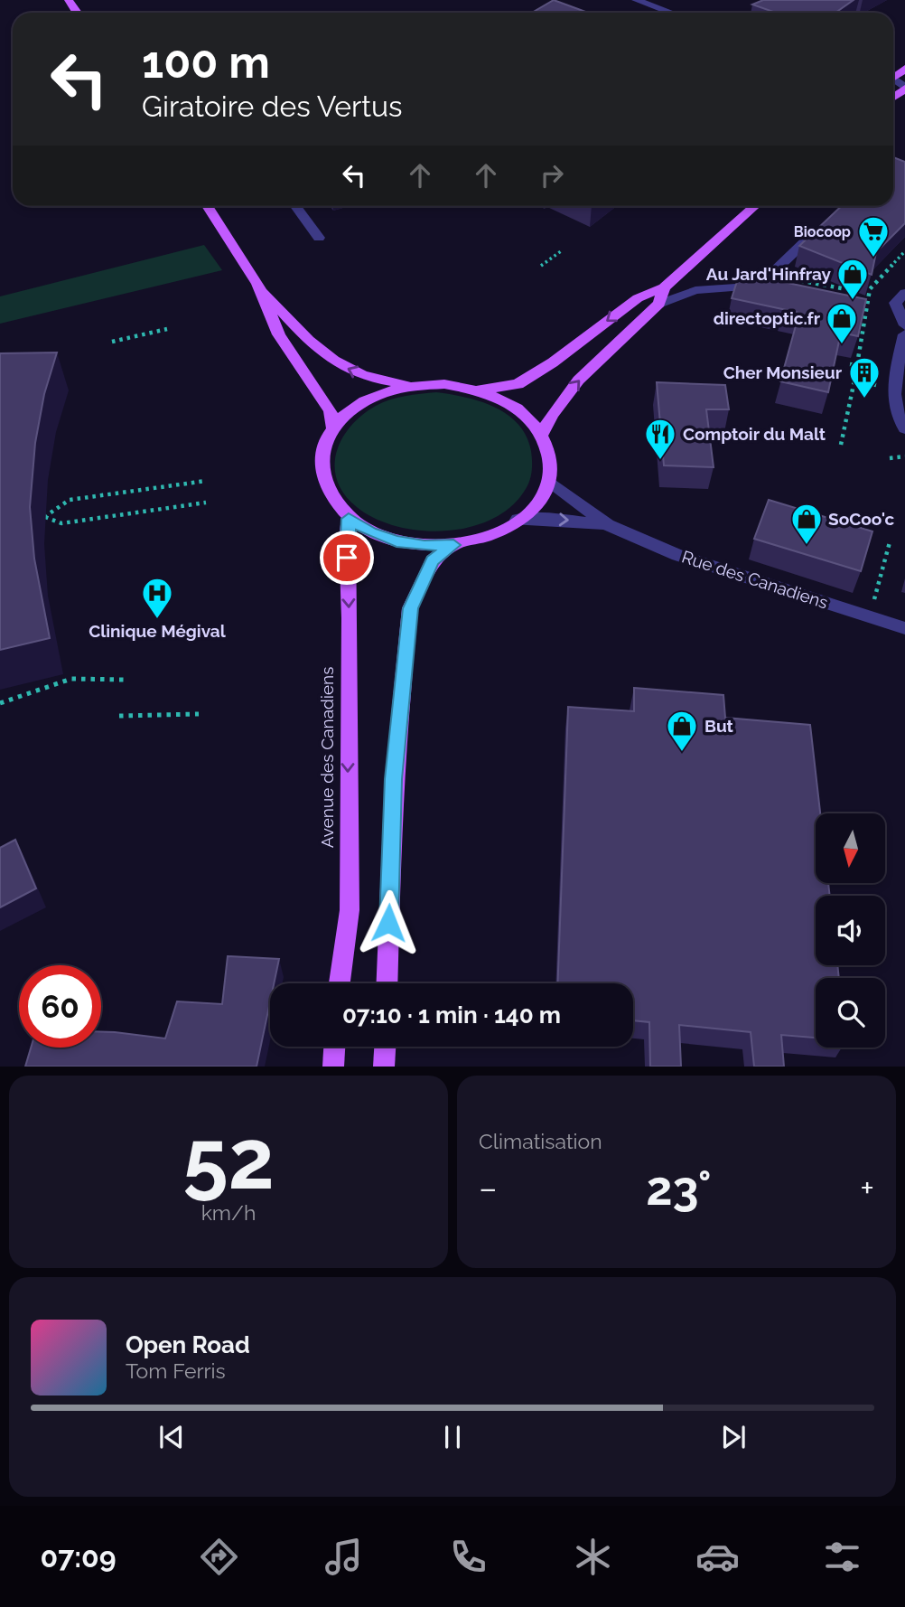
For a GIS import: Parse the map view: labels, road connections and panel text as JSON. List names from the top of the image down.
{
  "streets": {
    "main road": ["Avenue des Canadiens"],
    "street": ["Rue des Canadiens"]
  },
  "crossings": [
    ["Rue des Canadiens", "Avenue des Canadiens"]
  ],
  "places": {
    "supermarket": ["Biocoop"],
    "shop": [
      "Au Jard'Hinfray",
      "directoptic.fr",
      "SoCoo'c",
      "But"
    ],
    "building": ["Cher Monsieur"],
    "restaurant": ["Comptoir du Malt"],
    "hospital": ["Clinique Mégival"]
  },
  "north": "bottom",
  "page": {
    "turn": ["100 m", "Giratoire des Vertus"],
    "limit": "60",
    "trip": "07:10 · 1 min · 140 m",
    "tile": [
      ["52", "km/h"],
      "Climatisation"
    ],
    "heat": ["−", "23°", "+"],
    "song": ["Open Road", "Tom Ferris"],
    "tabs": "07:09"
  }
}
